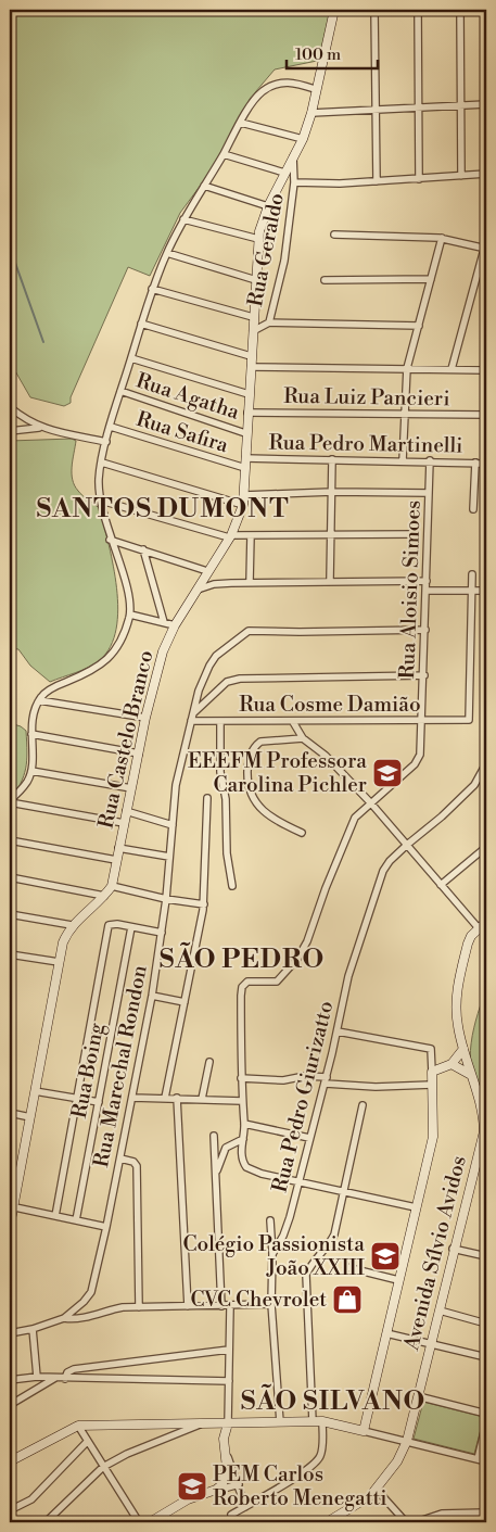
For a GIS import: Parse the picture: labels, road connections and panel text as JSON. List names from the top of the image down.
{
  "streets": {
    "street": [
      "Rua Geraldo",
      "Rua Agatha",
      "Rua Luiz Pancieri",
      "Rua Safira",
      "Rua Pedro Martinelli",
      "Rua Aloisio Simoes",
      "Rua Cosme Damião",
      "Rua Castelo Branco",
      "Rua Marechal Rondon",
      "Rua Boing",
      "Rua Pedro Giurizatto",
      "Avenida Sílvio Avidos"
    ]
  },
  "crossings": [
    ["Rua Geraldo", "Rua Castelo Branco"],
    ["Rua Agatha", "Rua Castelo Branco"],
    ["Rua Luiz Pancieri", "Rua Castelo Branco"],
    ["Rua Safira", "Rua Castelo Branco"],
    ["Rua Pedro Martinelli", "Rua Aloisio Simoes"],
    ["Rua Pedro Martinelli", "Rua Castelo Branco"],
    ["Rua Aloisio Simoes", "Rua Cosme Damião"],
    ["Rua Aloisio Simoes", "Rua Marechal Rondon"],
    ["Rua Cosme Damião", "Rua Marechal Rondon"]
  ],
  "districts": ["SANTOS DUMONT", "SÃO PEDRO", "SÃO SILVANO"],
  "places": {
    "school or university": ["EEEFM Professora Carolina Pichler", "Colégio Passionista João XXIII", "PEM Carlos Roberto Menegatti"],
    "shop": ["CVC Chevrolet"]
  },
  "scale_bar": "100 m"
}
